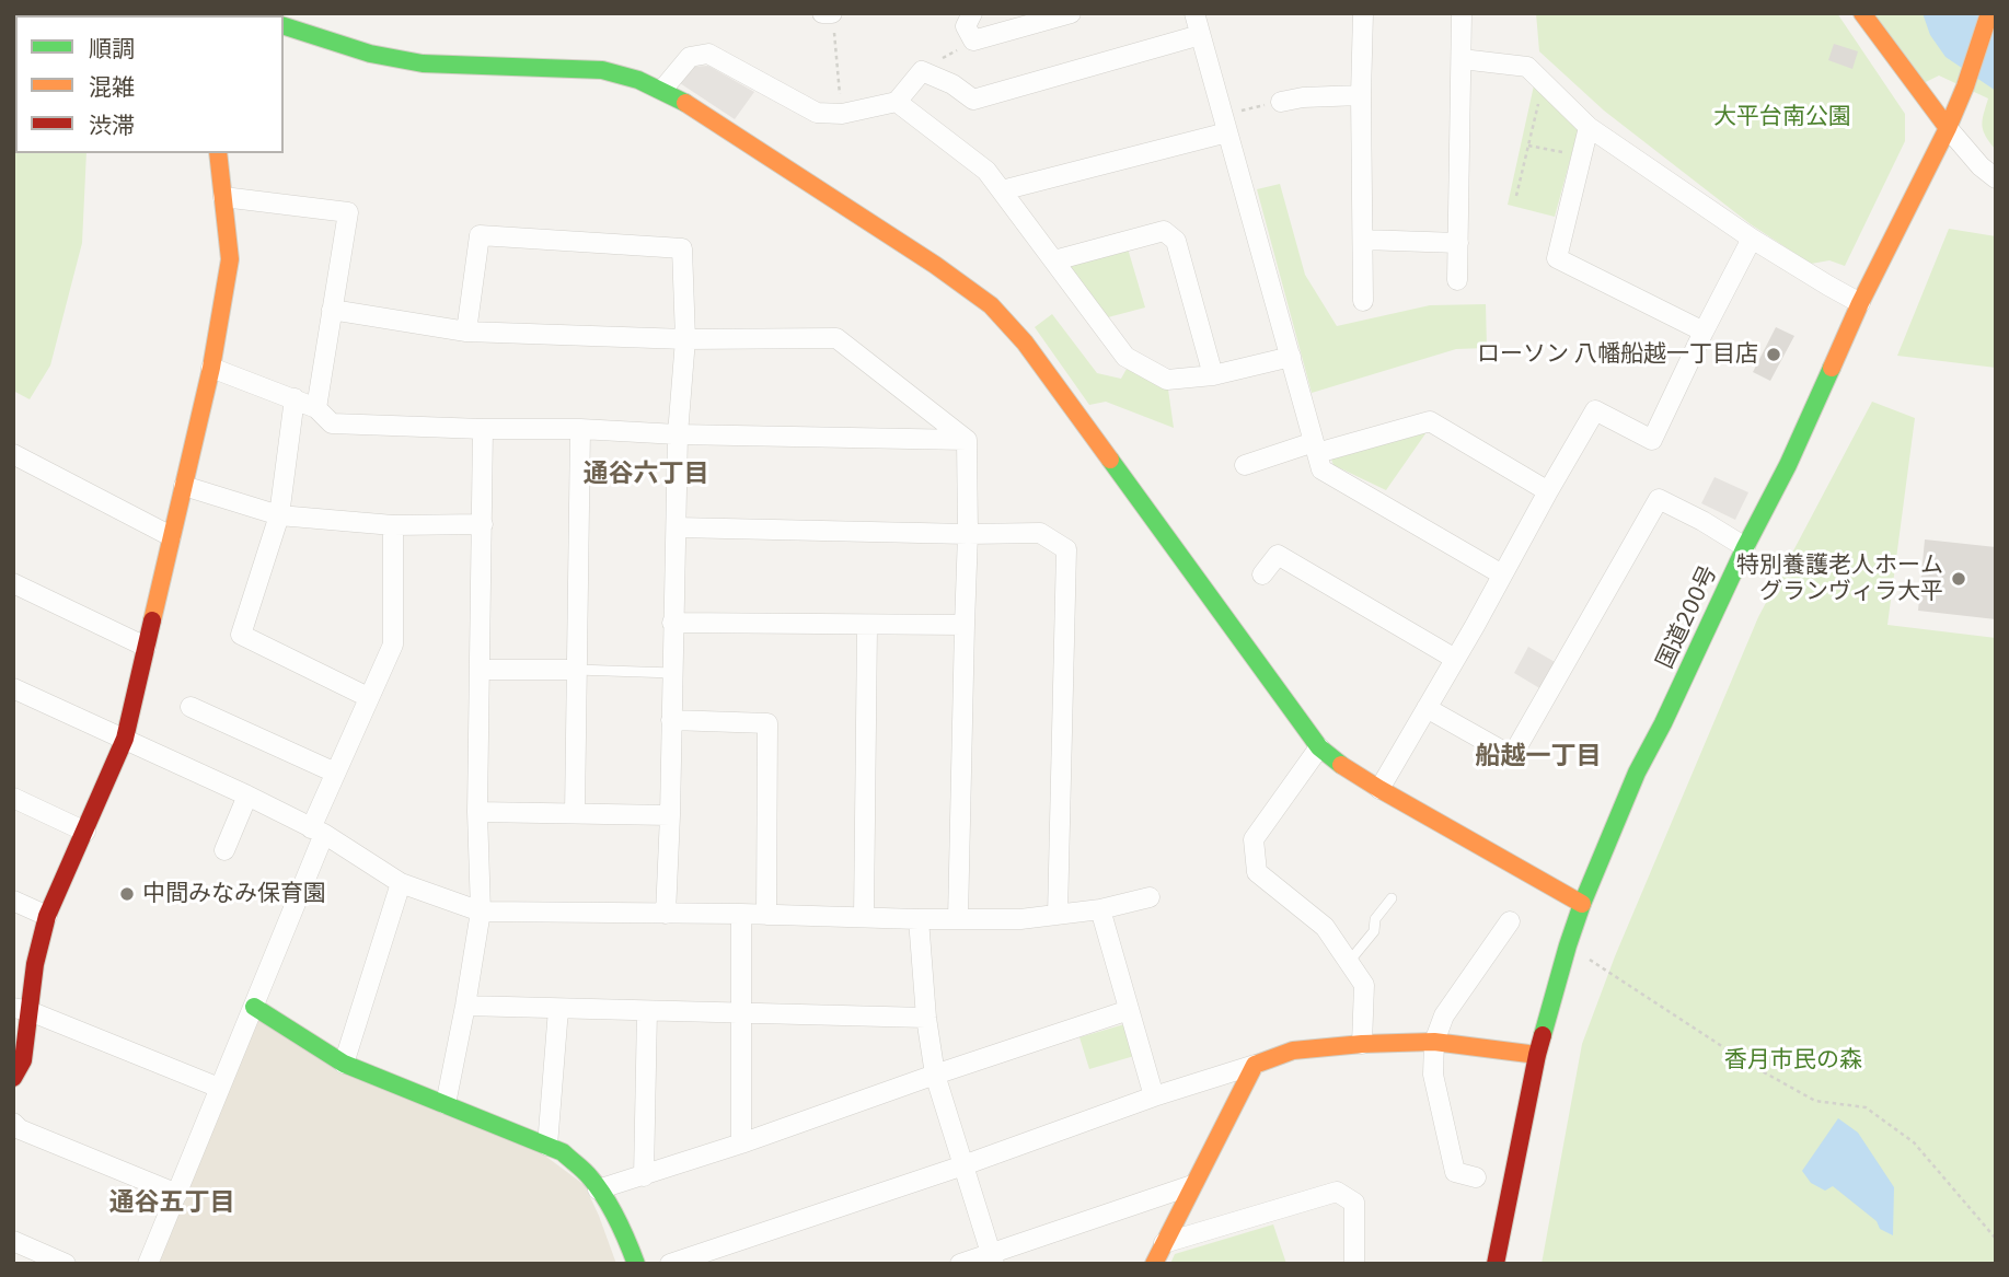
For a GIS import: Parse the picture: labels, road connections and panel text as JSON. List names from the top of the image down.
{
  "streets": {
    "main road": ["国道200号"]
  },
  "districts": ["通谷六丁目", "船越一丁目", "通谷五丁目"],
  "parks": ["大平台南公園", "香月市民の森"],
  "places": ["ローソン 八幡船越一丁目店", "特別養護老人ホーム グランヴィラ大平", "中間みなみ保育園"],
  "legend": ["順調", "混雑", "渋滞"]
}
